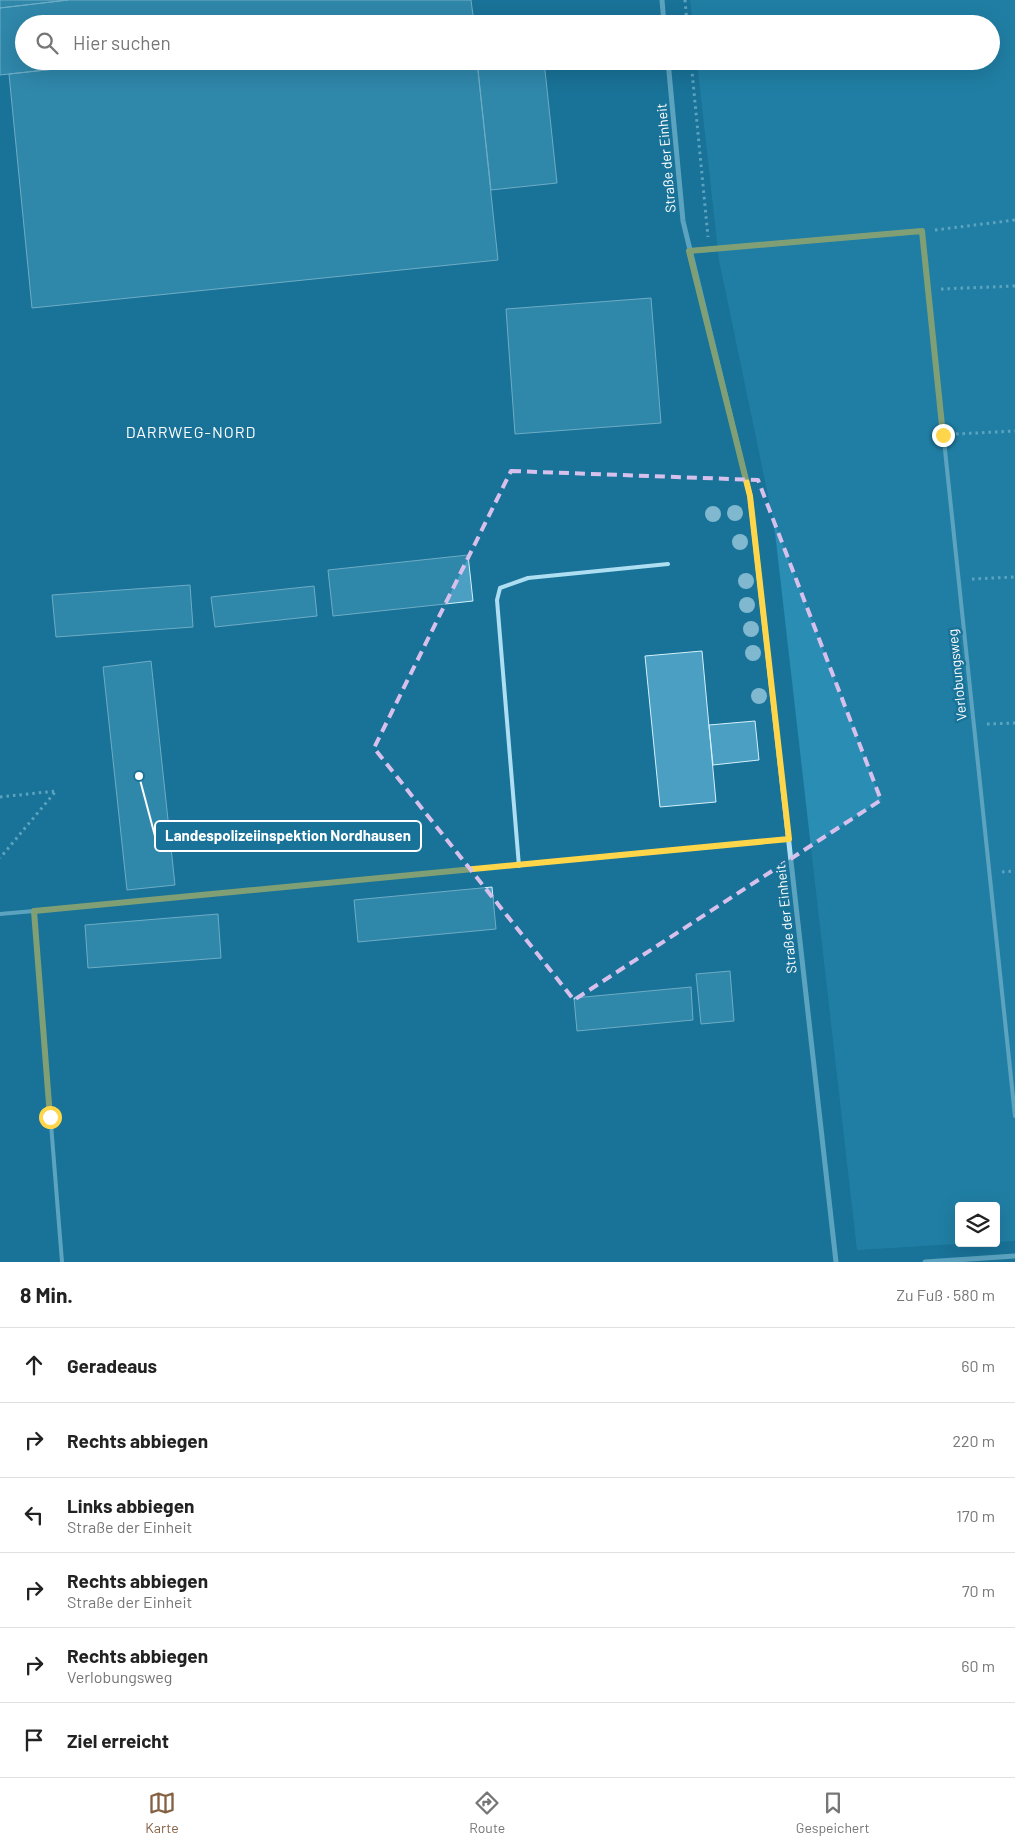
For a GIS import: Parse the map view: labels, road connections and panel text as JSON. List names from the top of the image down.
{
  "streets": {
    "street": ["Straße der Einheit"],
    "lane": ["Verlobungsweg"]
  },
  "districts": ["DARRWEG-NORD"],
  "places": ["Landespolizeiinspektion Nordhausen"],
  "page": {
    "search": "Hier suchen",
    "heading": ["8 Min.", "Zu Fuß · 580 m"],
    "list": [
      ["Geradeaus", "60 m"],
      ["Rechts abbiegen", "220 m"],
      ["Links abbiegen", "Straße der Einheit", "170 m"],
      ["Rechts abbiegen", "Straße der Einheit", "70 m"],
      ["Rechts abbiegen", "Verlobungsweg", "60 m"],
      "Ziel erreicht"
    ],
    "nav": ["Karte", "Route", "Gespeichert"]
  }
}
